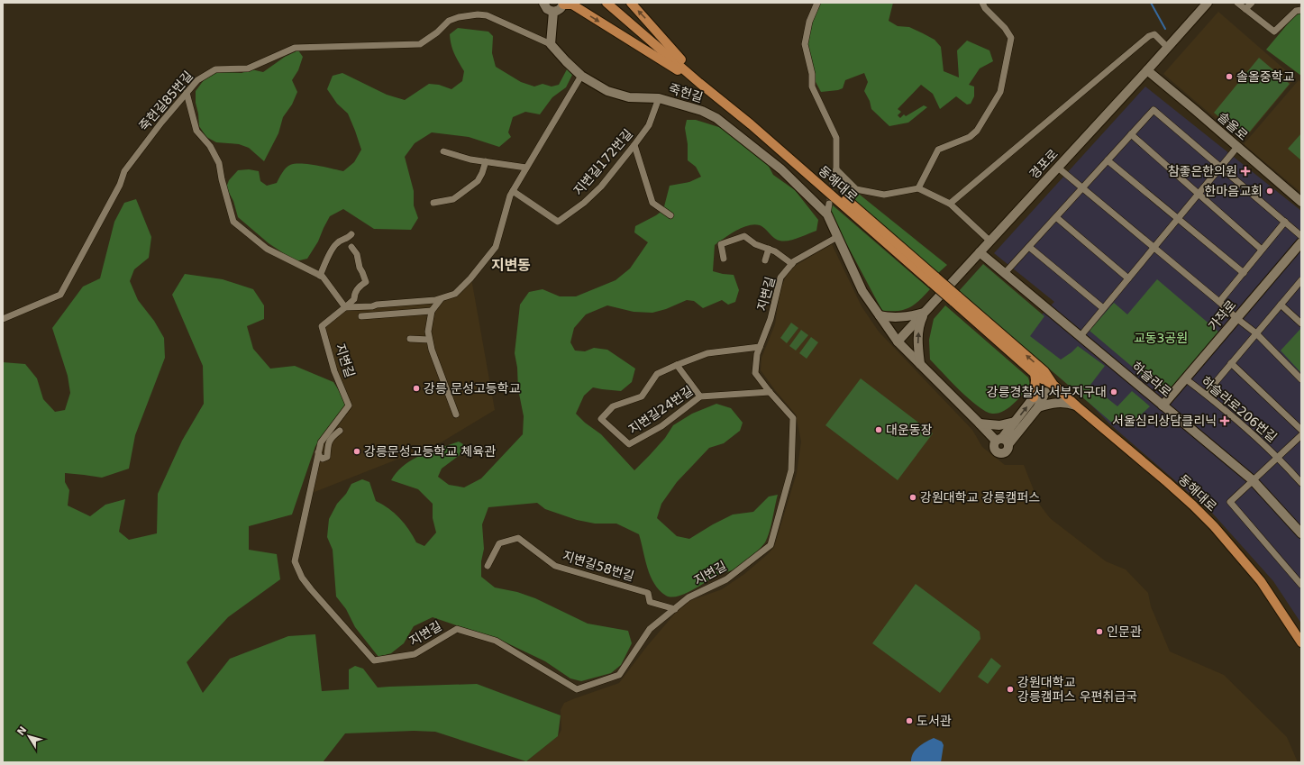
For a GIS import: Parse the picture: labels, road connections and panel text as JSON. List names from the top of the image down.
{
  "streets": {
    "main road": ["동해대로"],
    "street": [
      "죽헌길",
      "죽헌길85번길",
      "솔올로",
      "지변길172번길",
      "경포로",
      "지변길",
      "가작로",
      "하슬라로",
      "하슬라로206번길",
      "지변길24번길",
      "지변길58번길"
    ]
  },
  "crossings": [
    ["죽헌길", "죽헌길85번길"],
    ["죽헌길", "지변길172번길"],
    ["솔올로", "경포로"],
    ["경포로", "하슬라로"],
    ["지변길", "지변길24번길"],
    ["지변길", "지변길58번길"],
    ["가작로", "하슬라로"],
    ["가작로", "하슬라로206번길"],
    ["하슬라로", "하슬라로206번길"]
  ],
  "districts": ["지변동"],
  "parks": ["교동3공원"],
  "places": {
    "other": [
      "솔올중학교",
      "한마음교회",
      "강릉 문성고등학교",
      "강릉경찰서 서부지구대",
      "대운동장",
      "강릉문성고등학교 체육관",
      "강원대학교 강릉캠퍼스",
      "인문관",
      "강원대학교 강릉캠퍼스 우편취급국",
      "도서관"
    ],
    "health": ["참좋은한의원", "서울심리상담클리닉"]
  },
  "north": "top left"
}
